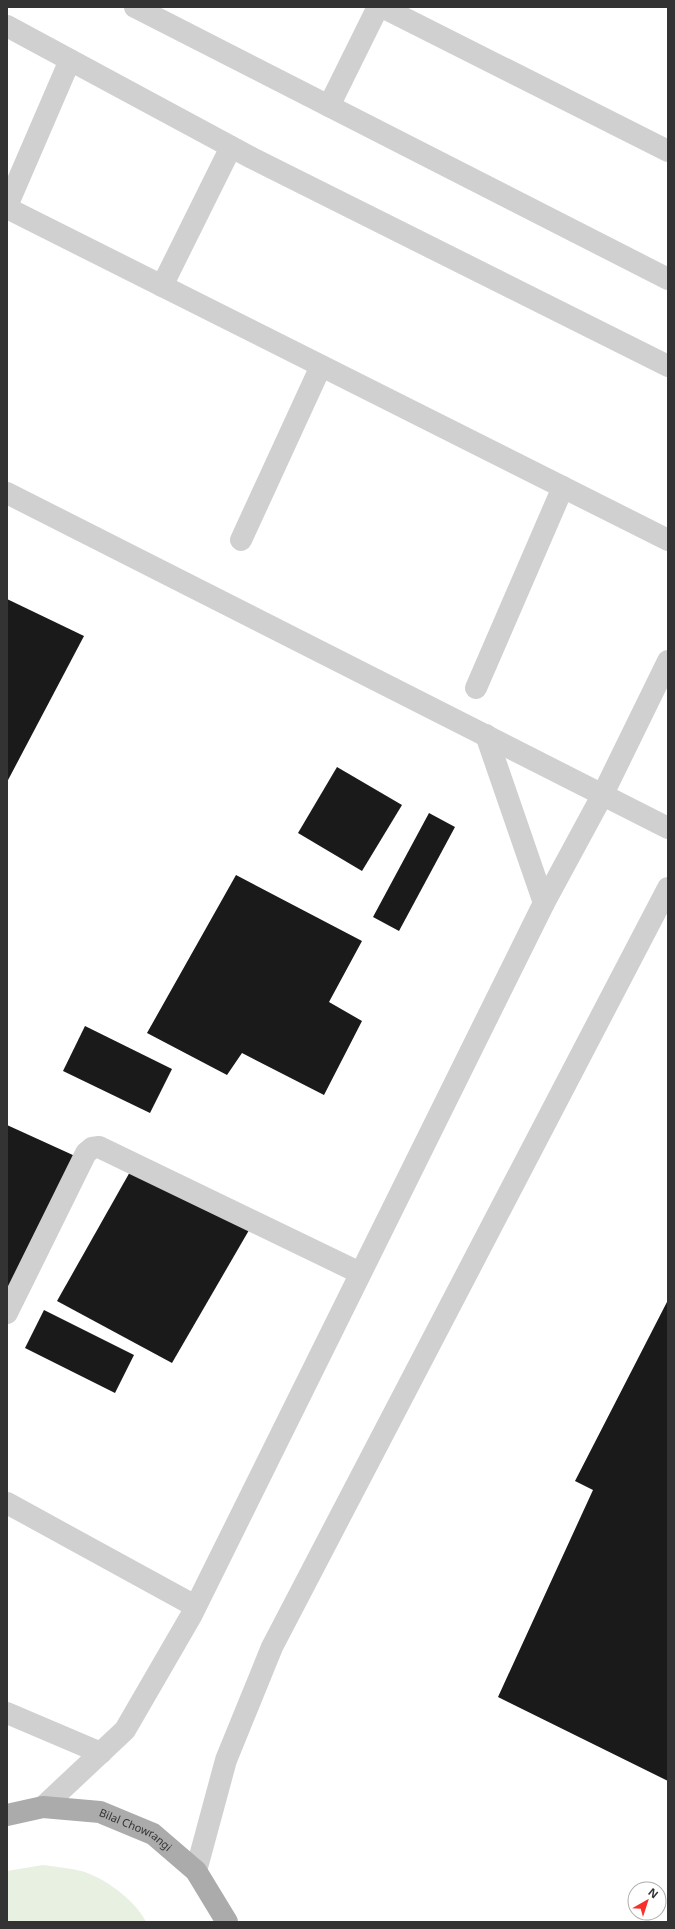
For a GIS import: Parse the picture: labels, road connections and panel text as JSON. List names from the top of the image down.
{
  "streets": {
    "main road": ["Bilal Chowrangi"]
  },
  "north": "top right"
}
